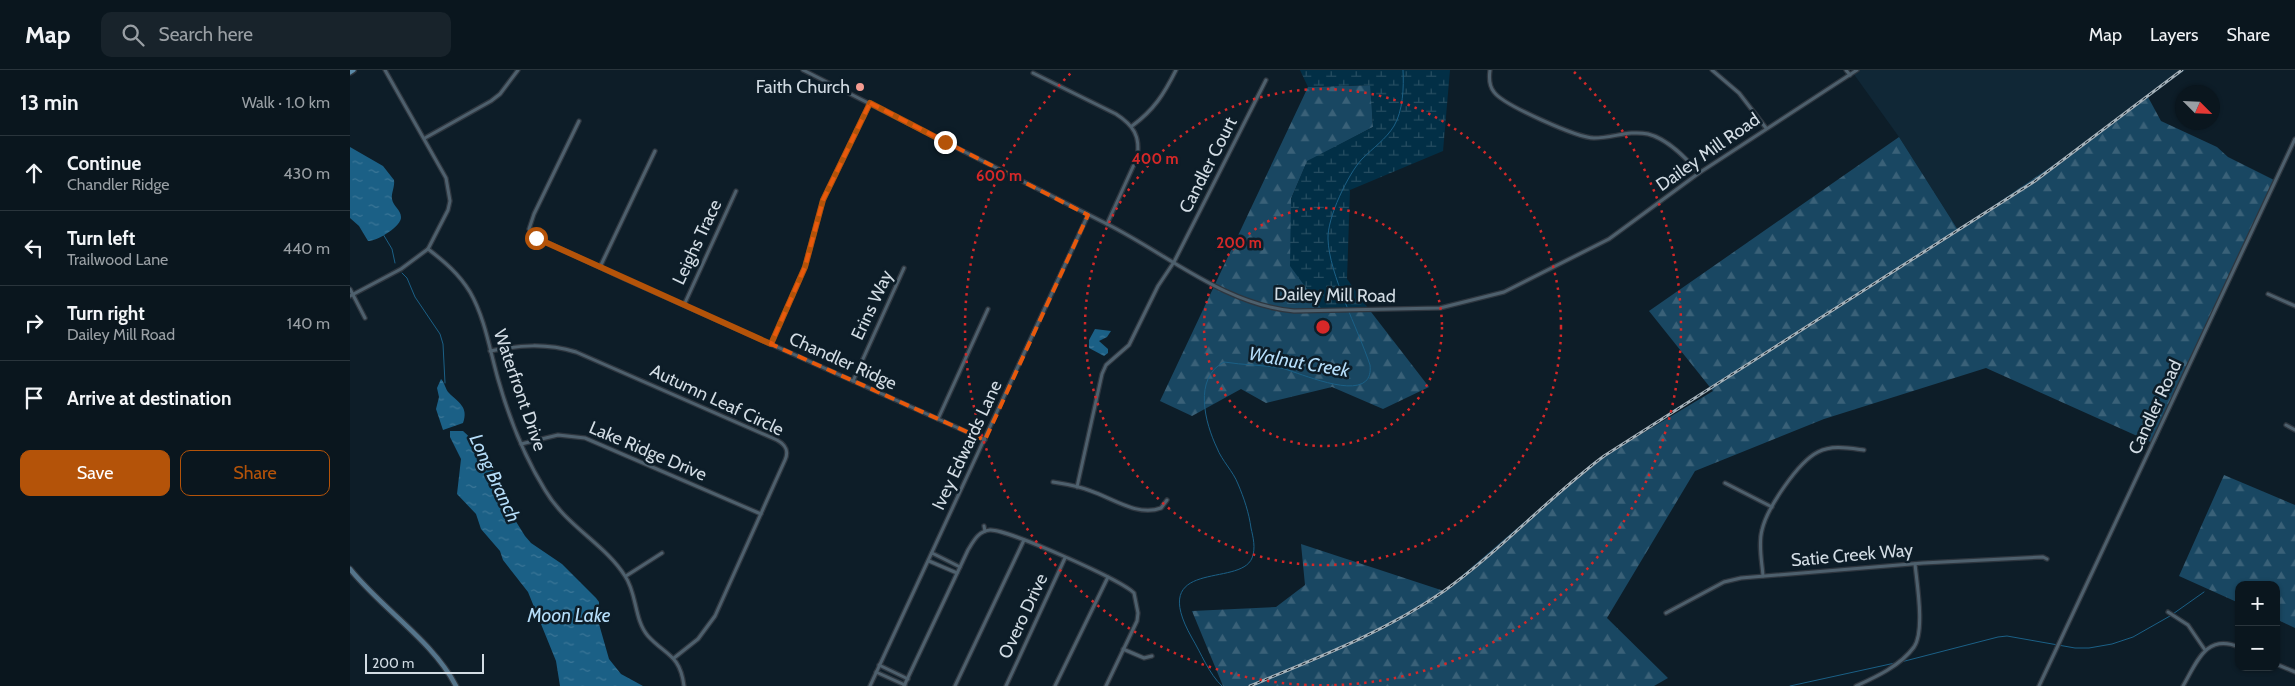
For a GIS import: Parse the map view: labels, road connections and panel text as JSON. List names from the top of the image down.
{
  "streets": {
    "street": [
      "Dailey Mill Road",
      "Candler Court",
      "Leighs Trace",
      "Erins Way",
      "Chandler Ridge",
      "Waterfront Drive",
      "Autumn Leaf Circle",
      "Candler Road",
      "Ivey Edwards Lane",
      "Lake Ridge Drive",
      "Satie Creek Way",
      "Overo Drive"
    ]
  },
  "crossings": [
    ["Dailey Mill Road", "Candler Court"],
    ["Dailey Mill Road", "Ivey Edwards Lane"],
    ["Leighs Trace", "Chandler Ridge"],
    ["Erins Way", "Chandler Ridge"],
    ["Chandler Ridge", "Ivey Edwards Lane"],
    ["Waterfront Drive", "Autumn Leaf Circle"],
    ["Waterfront Drive", "Lake Ridge Drive"],
    ["Autumn Leaf Circle", "Lake Ridge Drive"]
  ],
  "water": ["Walnut Creek", "Long Branch", "Moon Lake"],
  "places": ["Faith Church"],
  "scale_bar": "200 m",
  "north": "bottom right",
  "page": {
    "header": "Map",
    "search": "Search here",
    "nav": ["Map", "Layers", "Share"],
    "heading": ["13 min", "Walk · 1.0 km"],
    "list": [
      ["Continue", "Chandler Ridge", "430 m"],
      ["Turn left", "Trailwood Lane", "440 m"],
      ["Turn right", "Dailey Mill Road", "140 m"],
      "Arrive at destination"
    ],
    "buttons": ["Save", "Share"],
    "map_buttons": ["+", "−"],
    "scale": "200 m"
  },
  "rings": ["400 m", "600 m", "200 m"]
}
